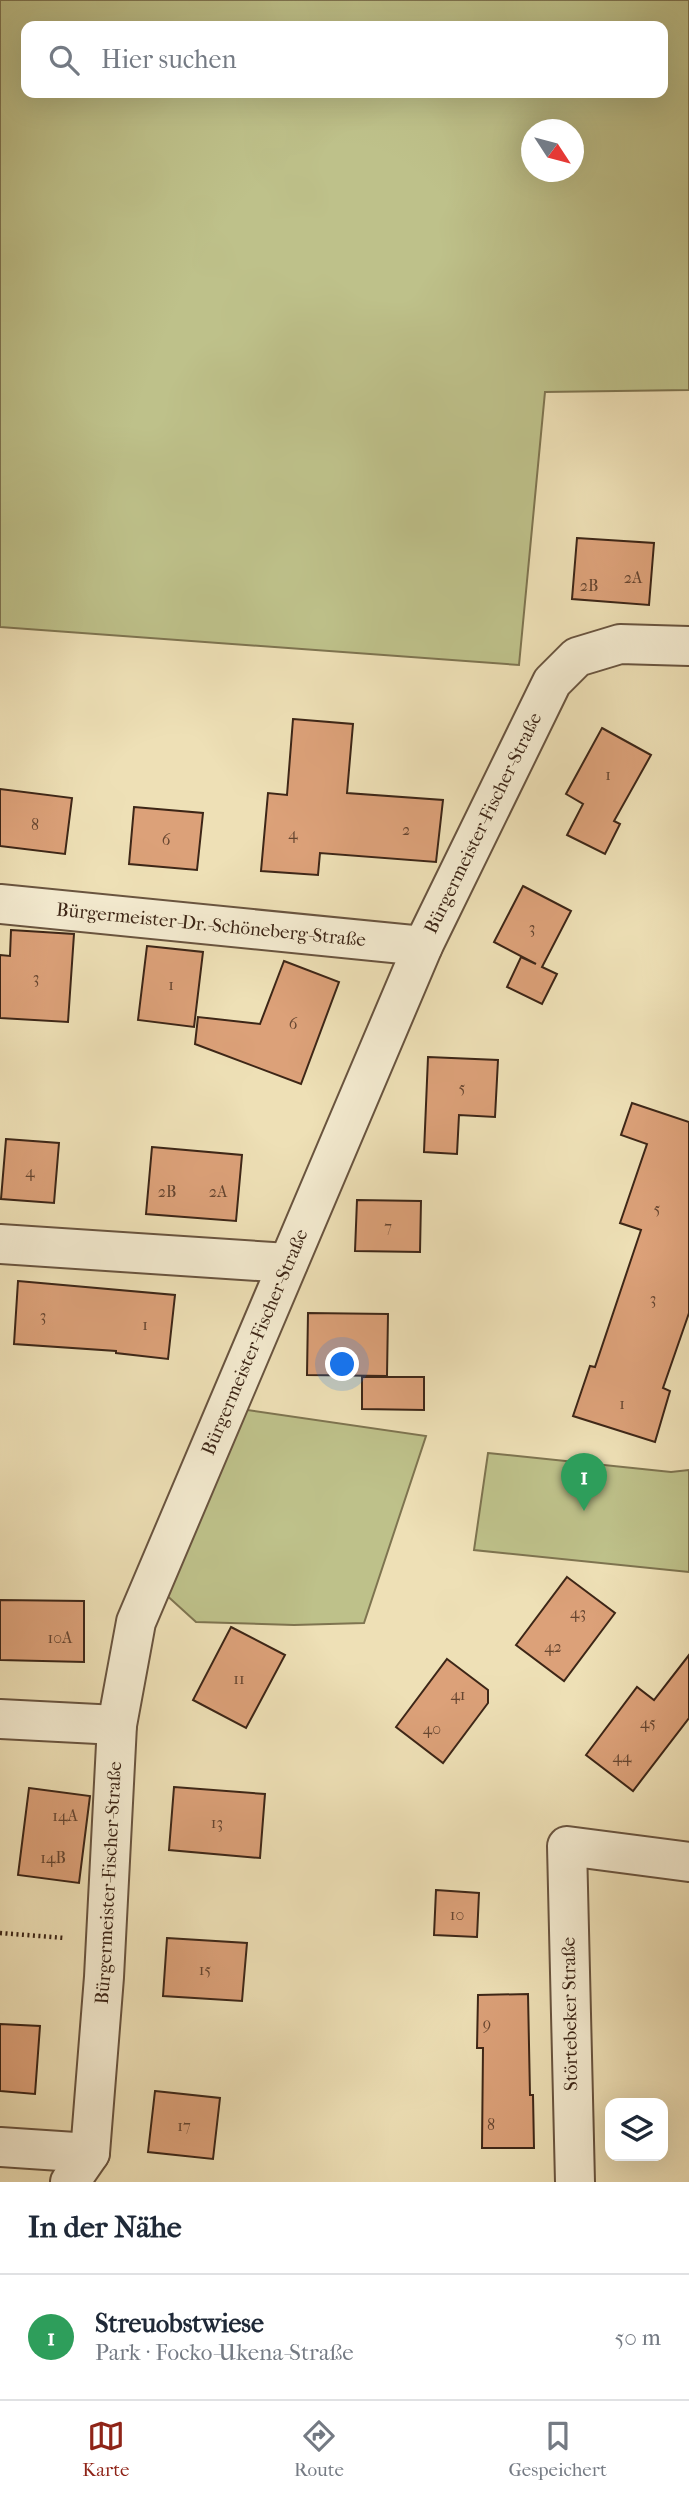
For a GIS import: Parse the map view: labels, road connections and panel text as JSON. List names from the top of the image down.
{
  "streets": {
    "street": ["Bürgermeister-Fischer-Straße", "Bürgermeister-Dr.-Schöneberg-Straße", "Störtebeker Straße"]
  },
  "crossings": [
    ["Bürgermeister-Fischer-Straße", "Bürgermeister-Dr.-Schöneberg-Straße"]
  ],
  "house_numbers": [
    "2A",
    "2B",
    "1",
    "8",
    "2",
    "4",
    "6",
    "3",
    "3",
    "1",
    "6",
    "5",
    "4",
    "2B",
    "2A",
    "5",
    "7",
    "3",
    "3",
    "1",
    "1",
    "43",
    "10A",
    "42",
    "11",
    "41",
    "45",
    "40",
    "44",
    "14A",
    "13",
    "14B",
    "10",
    "15",
    "9",
    "8",
    "17"
  ],
  "north": "bottom right",
  "page": {
    "search": "Hier suchen",
    "pins": "1",
    "heading": "In der Nähe",
    "list": [
      {
        "mark": "1",
        "name": "Streuobstwiese",
        "note": "Park · Focko-Ukena-Straße",
        "value": "50 m"
      }
    ],
    "nav": ["Karte", "Route", "Gespeichert"]
  }
}
